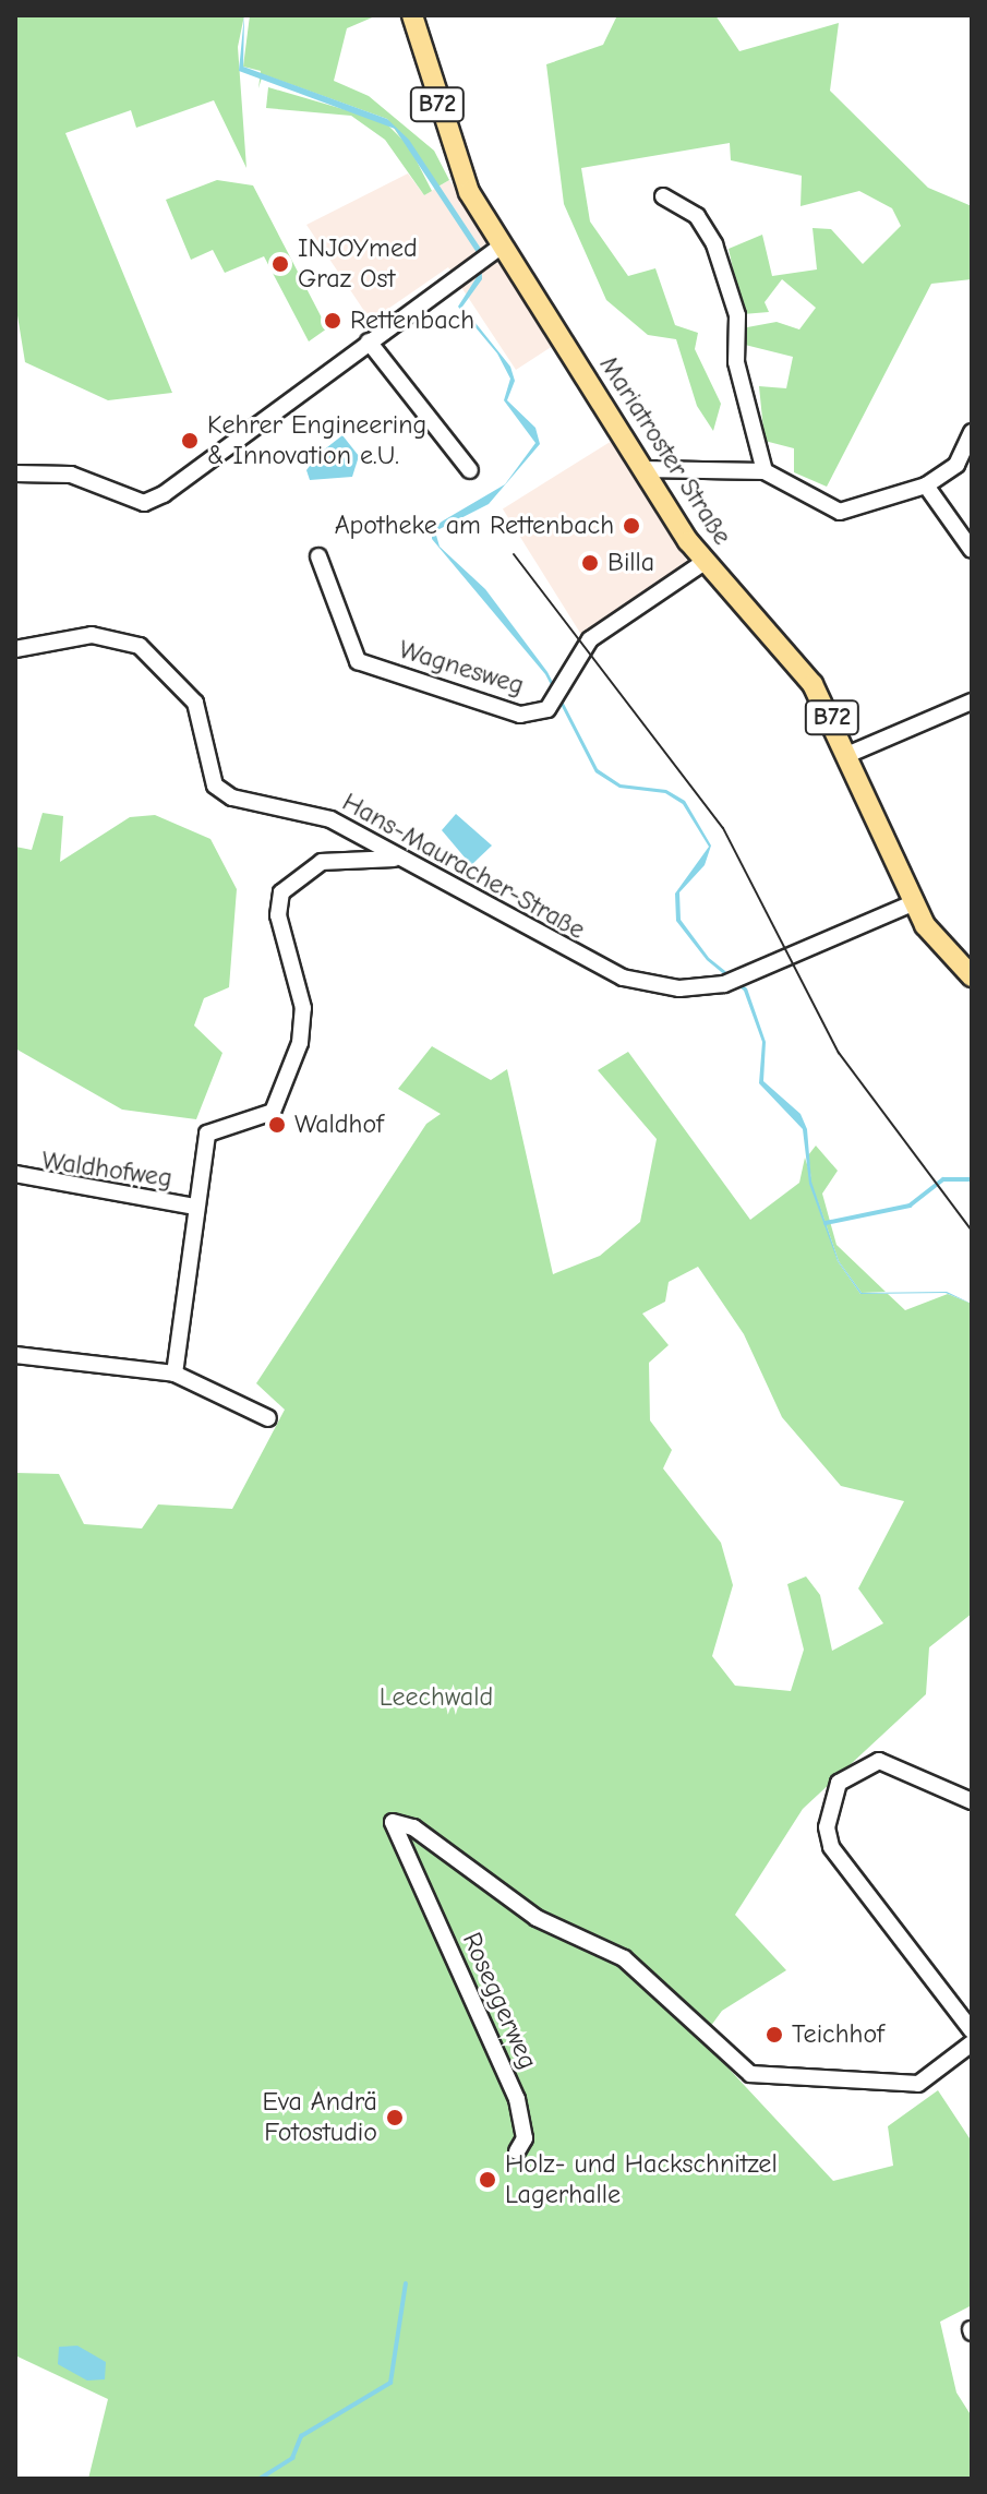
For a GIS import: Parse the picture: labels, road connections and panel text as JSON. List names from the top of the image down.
{
  "streets": {
    "main road": ["B72", "Mariatroster Straße"],
    "street": [
      "Wagnesweg",
      "Hans-Mauracher-Straße",
      "Waldhofweg",
      "Roseggerweg"
    ]
  },
  "crossings": [
    ["Mariatroster Straße", "Wagnesweg"],
    ["Mariatroster Straße", "Hans-Mauracher-Straße"],
    ["Hans-Mauracher-Straße", "Waldhofweg"]
  ],
  "parks": ["Leechwald"],
  "places": [
    "INJOYmed Graz Ost",
    "Rettenbach",
    "Kehrer Engineering & Innovation e.U.",
    "Apotheke am Rettenbach",
    "Billa",
    "Waldhof",
    "Teichhof",
    "Eva Andrä Fotostudio",
    "Holz- und Hackschnitzel Lagerhalle"
  ]
}
